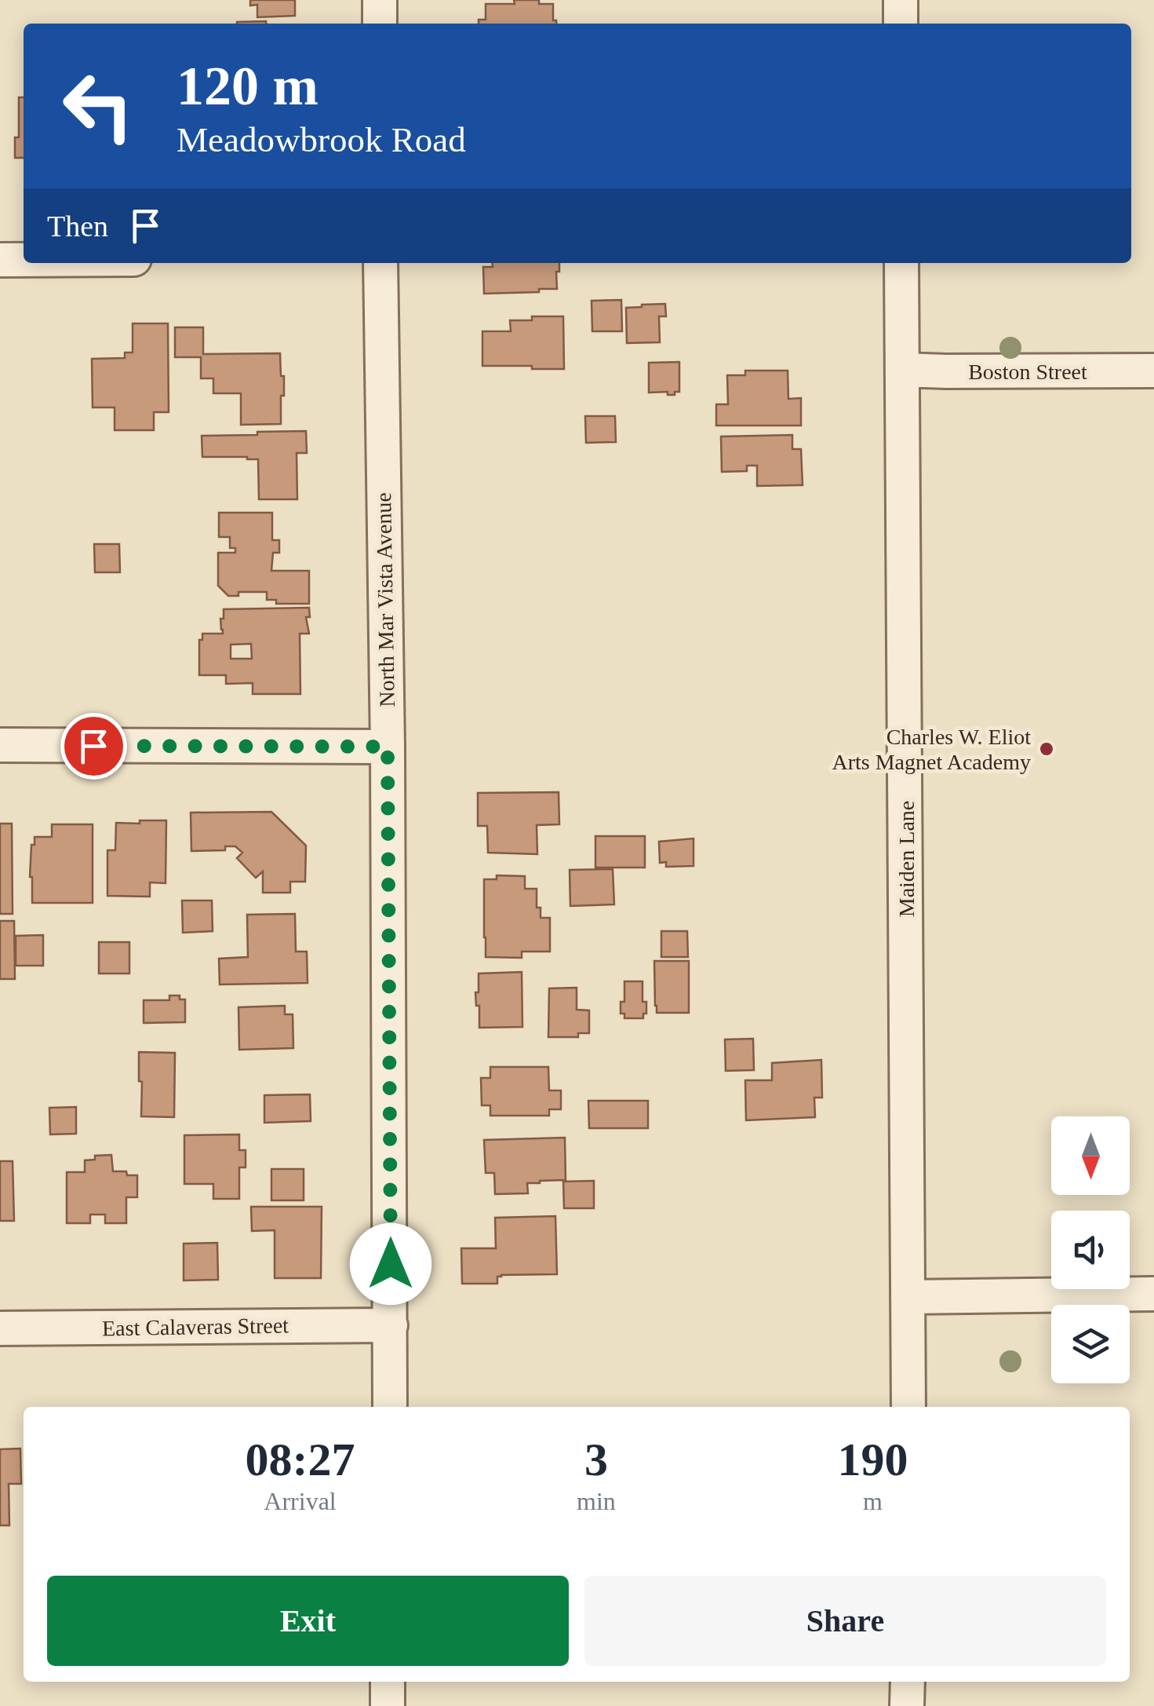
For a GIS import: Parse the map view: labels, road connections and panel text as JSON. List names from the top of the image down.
{
  "streets": {
    "street": [
      "Boston Street",
      "North Mar Vista Avenue",
      "Maiden Lane",
      "East Calaveras Street"
    ]
  },
  "crossings": [
    ["Boston Street", "Maiden Lane"],
    ["North Mar Vista Avenue", "East Calaveras Street"]
  ],
  "places": ["Charles W. Eliot Arts Magnet Academy"],
  "north": "bottom",
  "page": {
    "turn": ["120 m", "Meadowbrook Road"],
    "then": "Then",
    "eta": [
      "08:27",
      "Arrival",
      "3",
      "min",
      "190",
      "m"
    ],
    "buttons": ["Exit", "Share"]
  }
}
